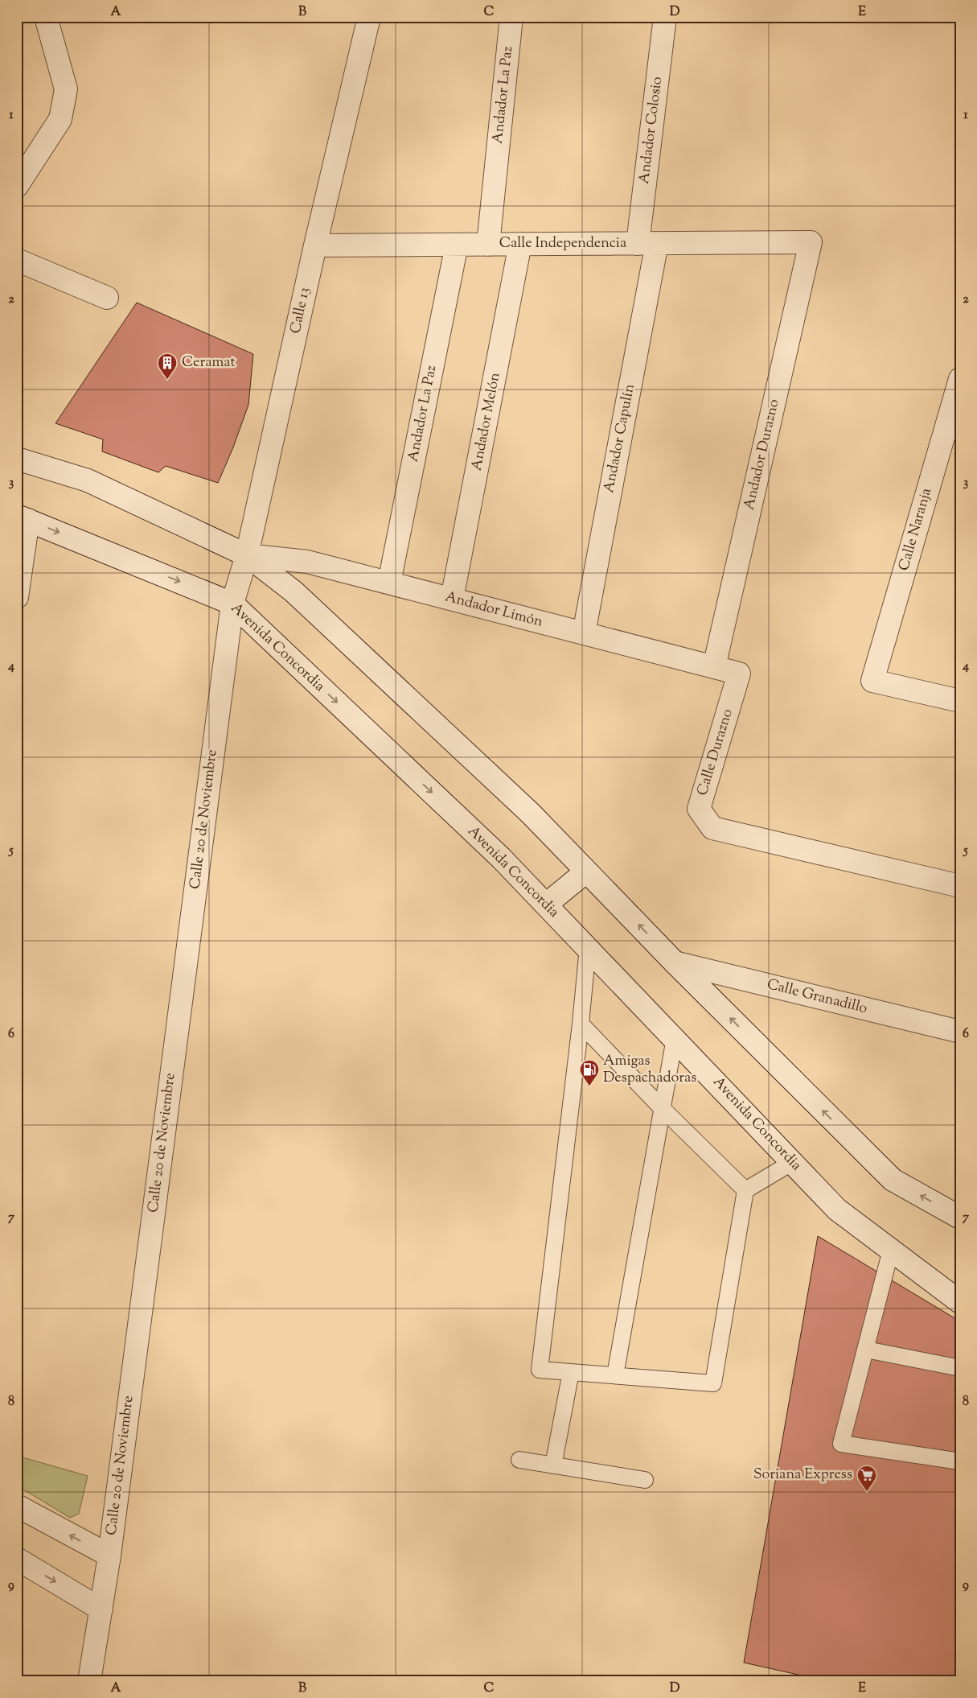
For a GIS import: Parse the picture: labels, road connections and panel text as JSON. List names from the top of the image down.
{
  "streets": {
    "street": [
      "Andador La Paz",
      "Andador Colosio",
      "Calle Independencia",
      "Calle 13",
      "Andador Melón",
      "Andador Capulín",
      "Andador Durazno",
      "Calle Naranja",
      "Andador Limón",
      "Avenida Concordia",
      "Calle Durazno",
      "Calle 20 de Noviembre",
      "Calle Granadillo"
    ]
  },
  "crossings": [
    ["Andador La Paz", "Calle Independencia"],
    ["Andador La Paz", "Andador Limón"],
    ["Andador Colosio", "Calle Independencia"],
    ["Andador Colosio", "Andador Capulín"],
    ["Calle Independencia", "Calle 13"],
    ["Calle Independencia", "Andador Melón"],
    ["Calle Independencia", "Andador Capulín"],
    ["Calle Independencia", "Andador Durazno"],
    ["Calle 13", "Andador Limón"],
    ["Calle 13", "Avenida Concordia"],
    ["Calle 13", "Calle 20 de Noviembre"],
    ["Andador Melón", "Andador Limón"],
    ["Andador Capulín", "Andador Limón"],
    ["Andador Durazno", "Andador Limón"],
    ["Andador Limón", "Calle Durazno"],
    ["Avenida Concordia", "Calle 20 de Noviembre"]
  ],
  "places": {
    "building": ["Ceramat"],
    "fuel station": ["Amigas Despachadoras"],
    "supermarket": ["Soriana Express"]
  },
  "grid": {
    "columns": [
      "A",
      "B",
      "C",
      "D",
      "E"
    ],
    "rows": [
      "1",
      "2",
      "3",
      "4",
      "5",
      "6",
      "7",
      "8",
      "9"
    ]
  }
}
